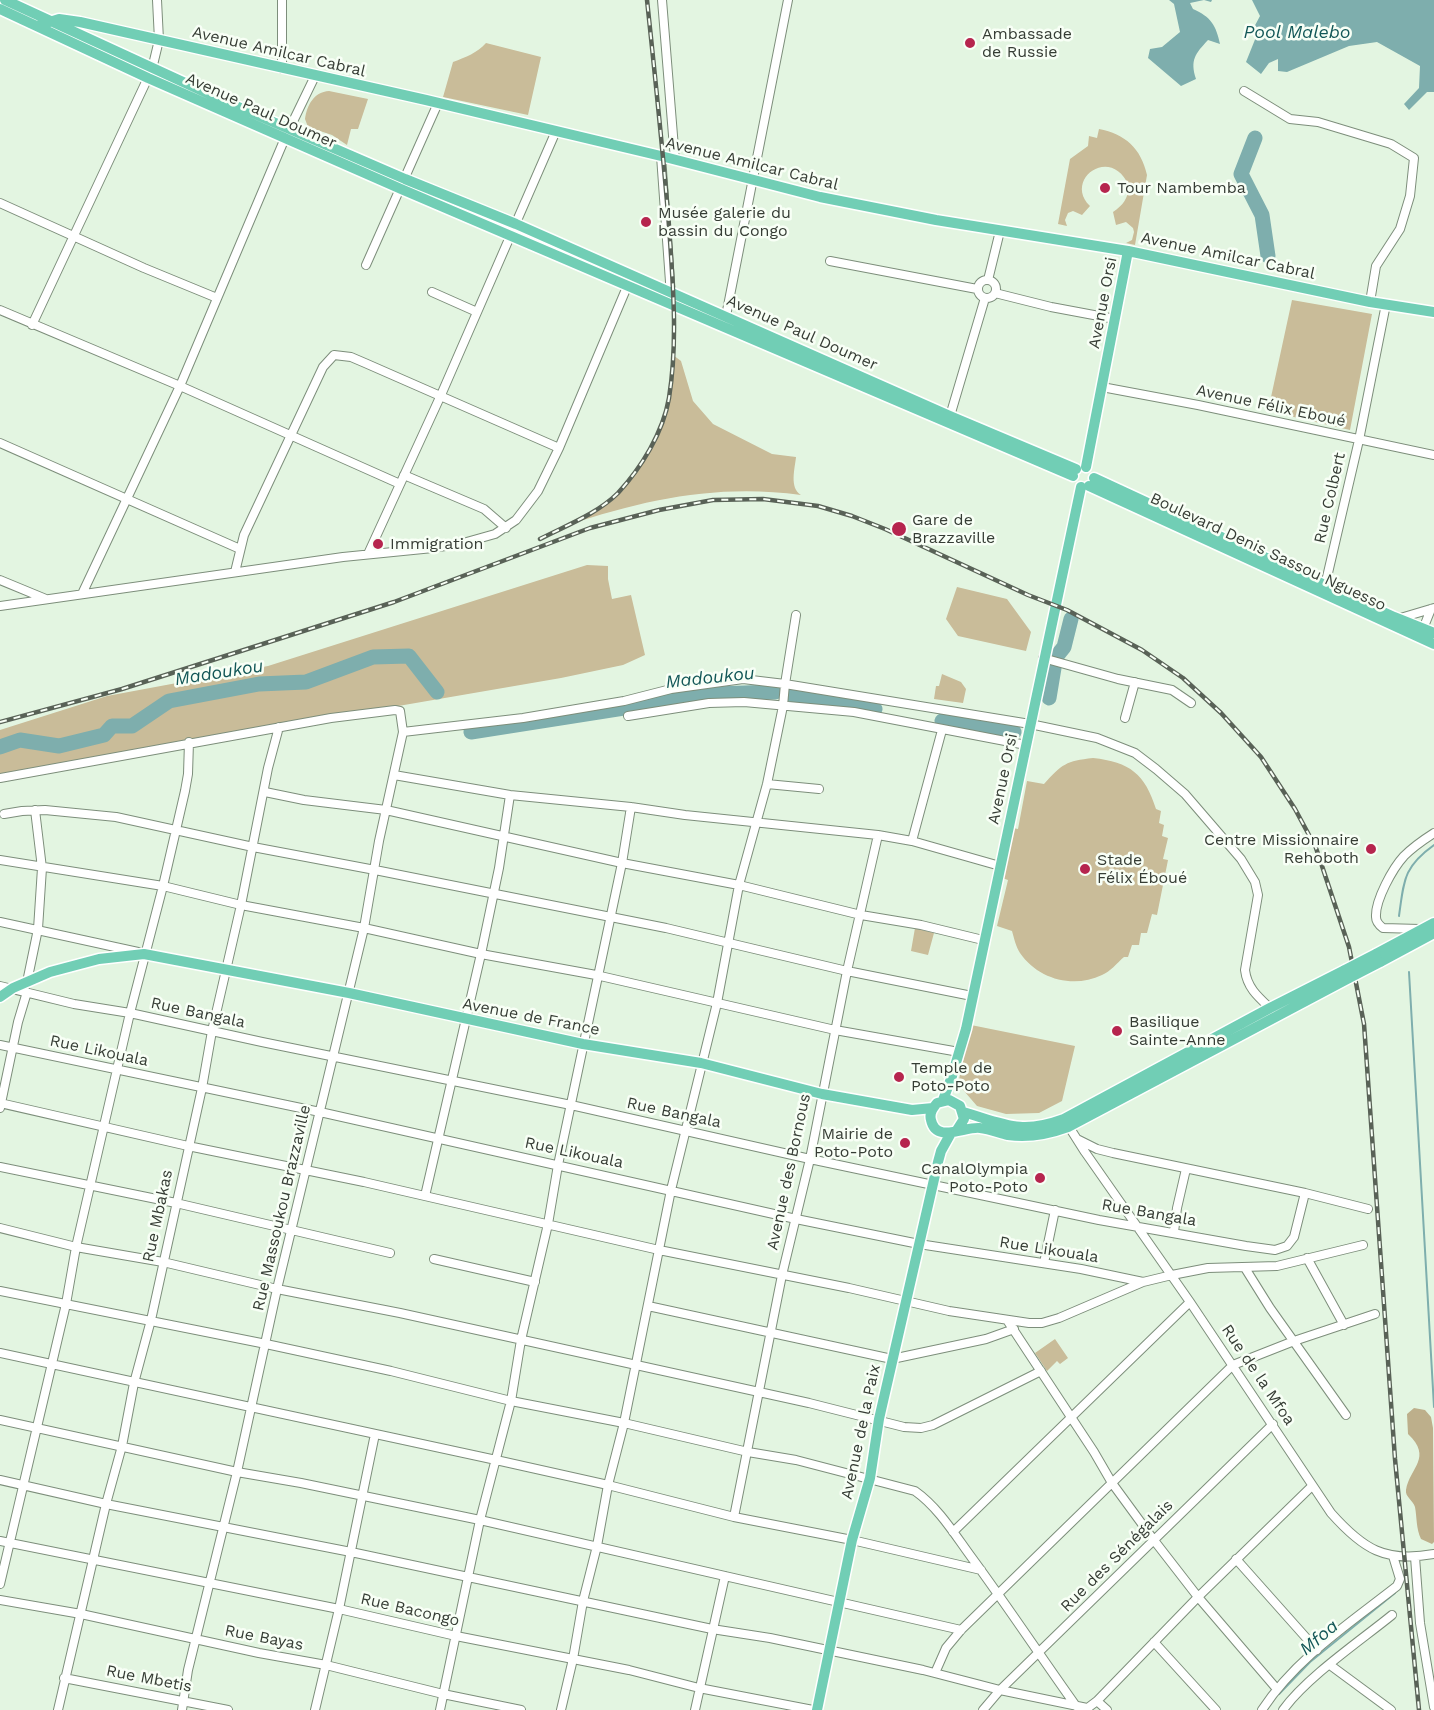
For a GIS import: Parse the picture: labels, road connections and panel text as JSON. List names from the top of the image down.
{
  "streets": {
    "main road": [
      "Avenue Amilcar Cabral",
      "Avenue Paul Doumer",
      "Avenue Orsi",
      "Boulevard Denis Sassou Nguesso",
      "Avenue de France",
      "Avenue de la Paix"
    ],
    "street": [
      "Avenue Félix Eboué",
      "Rue Colbert",
      "Rue Bangala",
      "Rue Likouala",
      "Avenue des Bornous",
      "Rue Massoukou Brazzaville",
      "Rue Mbakas",
      "Rue de la Mfoa",
      "Rue des Sénégalais",
      "Rue Bacongo",
      "Rue Bayas",
      "Rue Mbetis"
    ]
  },
  "crossings": [
    ["Avenue Amilcar Cabral", "Avenue Paul Doumer"],
    ["Avenue Amilcar Cabral", "Avenue Orsi"],
    ["Avenue Amilcar Cabral", "Rue Colbert"],
    ["Avenue Paul Doumer", "Avenue Orsi"],
    ["Avenue Orsi", "Avenue Félix Eboué"],
    ["Avenue Orsi", "Boulevard Denis Sassou Nguesso"],
    ["Avenue Félix Eboué", "Rue Colbert"],
    ["Rue Colbert", "Boulevard Denis Sassou Nguesso"],
    ["Rue Bangala", "Avenue de France"],
    ["Rue Bangala", "Avenue des Bornous"],
    ["Rue Bangala", "Rue Massoukou Brazzaville"],
    ["Rue Bangala", "Rue Mbakas"],
    ["Rue Bangala", "Rue de la Mfoa"],
    ["Rue Bangala", "Avenue de la Paix"],
    ["Avenue de France", "Avenue des Bornous"],
    ["Avenue de France", "Rue Massoukou Brazzaville"],
    ["Avenue de France", "Rue Mbakas"],
    ["Rue Likouala", "Avenue des Bornous"],
    ["Rue Likouala", "Rue Massoukou Brazzaville"],
    ["Rue Likouala", "Rue Mbakas"],
    ["Rue Likouala", "Avenue de la Paix"],
    ["Rue Massoukou Brazzaville", "Rue Mbakas"],
    ["Rue Massoukou Brazzaville", "Rue Bacongo"],
    ["Rue Massoukou Brazzaville", "Rue Bayas"],
    ["Rue Massoukou Brazzaville", "Rue Mbetis"],
    ["Rue Mbakas", "Rue Bacongo"],
    ["Rue Mbakas", "Rue Bayas"],
    ["Rue Mbakas", "Rue Mbetis"],
    ["Rue de la Mfoa", "Rue des Sénégalais"],
    ["Avenue de la Paix", "Rue Bacongo"]
  ],
  "water": ["Pool Malebo", "Madoukou", "Mfoa"],
  "places": [
    "Ambassade de Russie",
    "Tour Nambemba",
    "Musée galerie du bassin du Congo",
    "Gare de Brazzaville",
    "Immigration",
    "Centre Missionnaire Rehoboth",
    "Stade Félix Éboué",
    "Basilique Sainte-Anne",
    "Temple de Poto-Poto",
    "Mairie de Poto-Poto",
    "CanalOlympia Poto-Poto"
  ]
}
